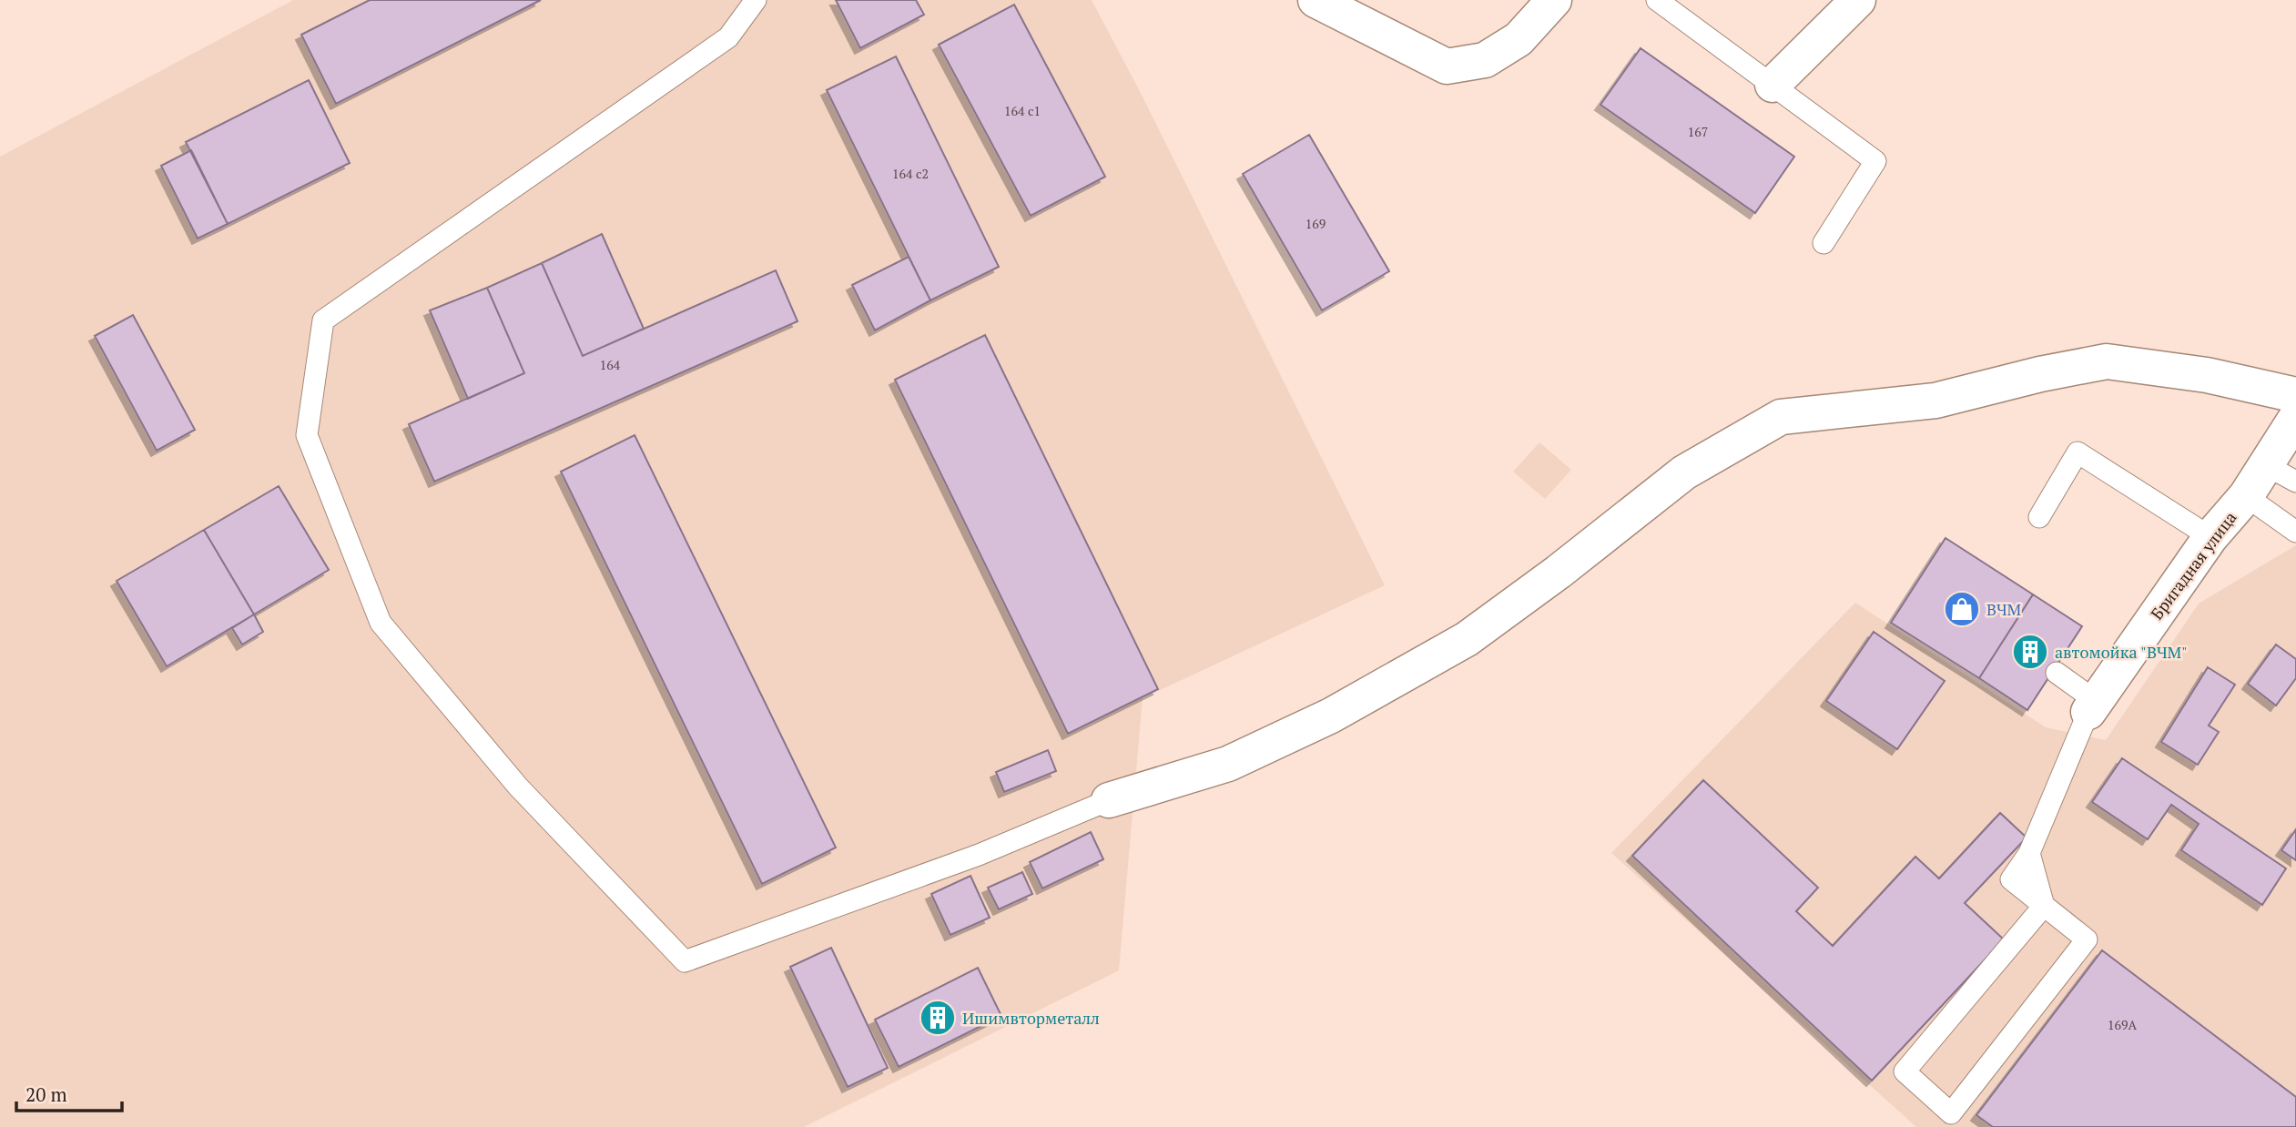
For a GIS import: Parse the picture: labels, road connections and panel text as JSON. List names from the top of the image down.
{
  "streets": {
    "street": ["Бригадная улица"]
  },
  "places": {
    "shop": ["ВЧМ"],
    "building": ["автомойка \"ВЧМ\"", "Ишимвторметалл"]
  },
  "house_numbers": [
    "164 с1",
    "167",
    "164 с2",
    "169",
    "164",
    "169А"
  ],
  "scale_bar": "20 m"
}
